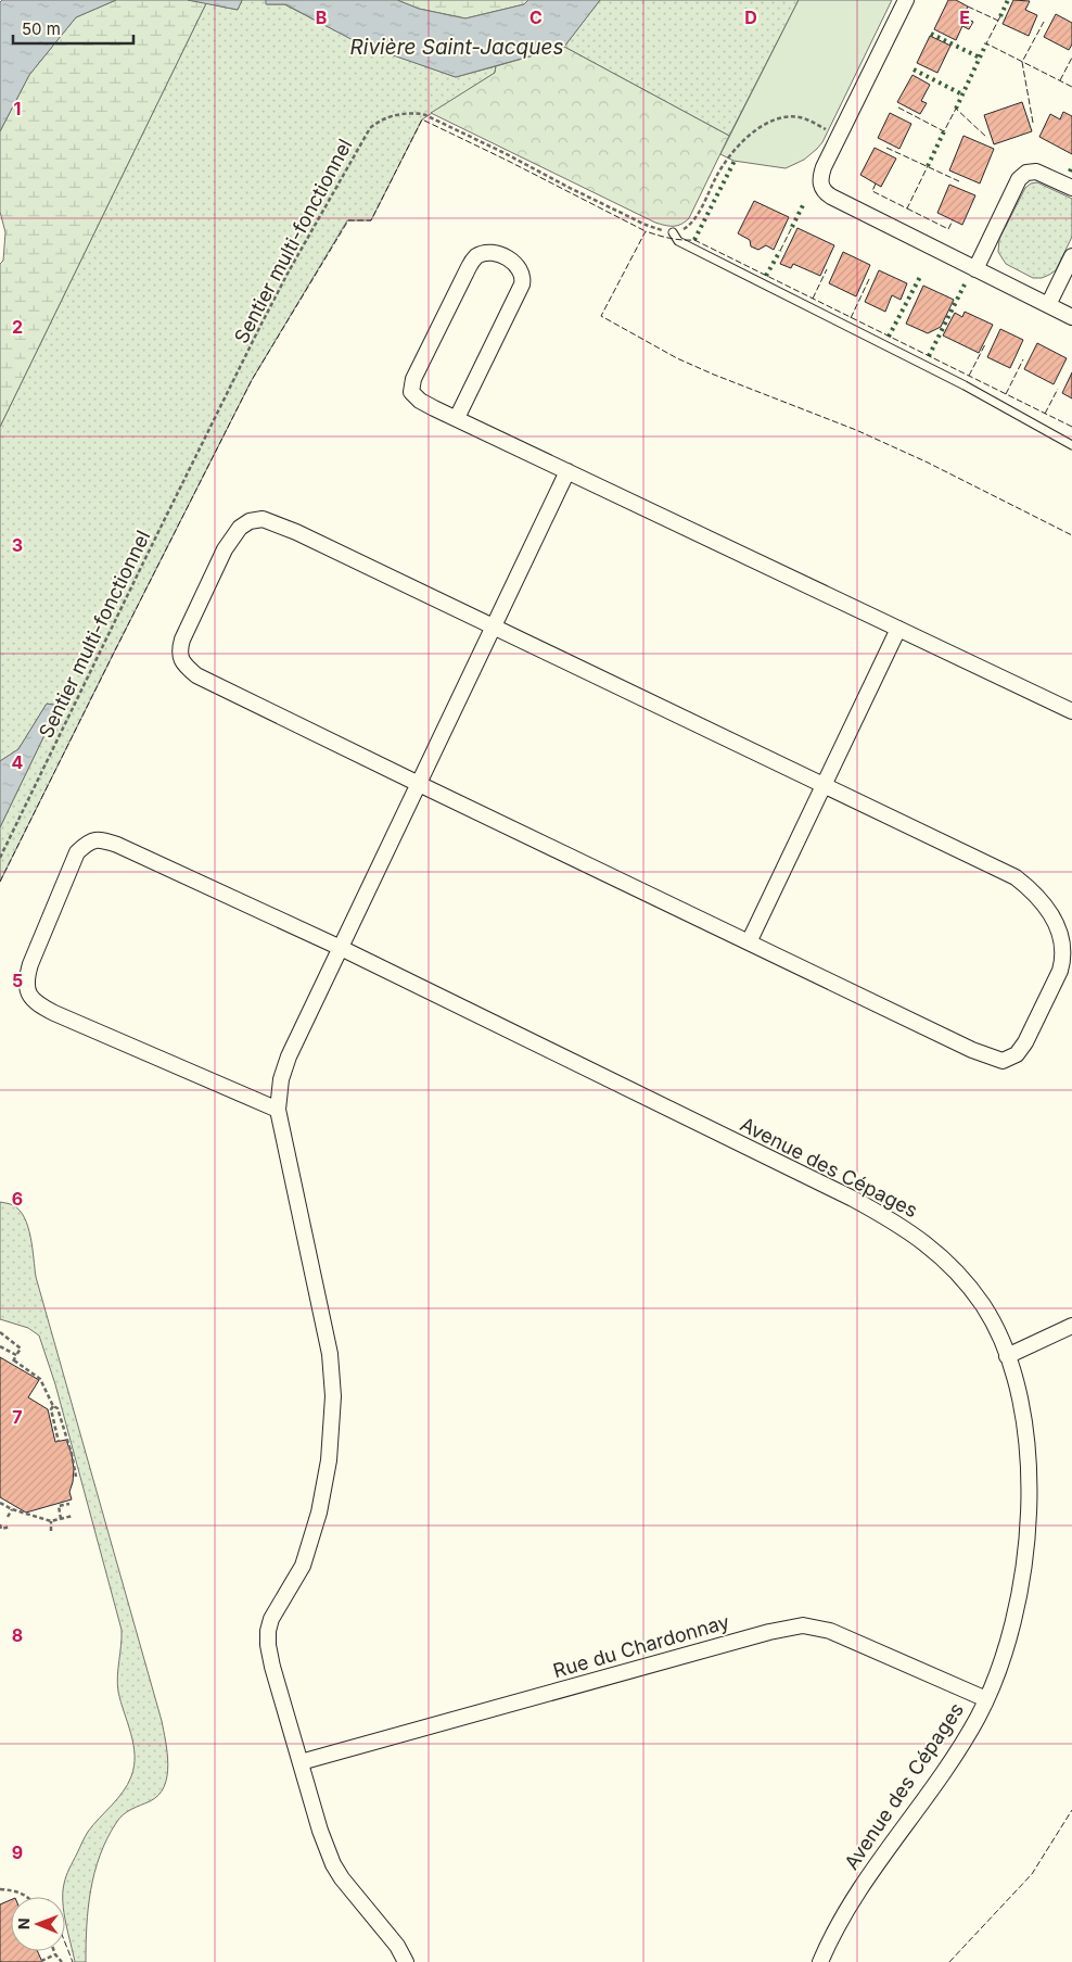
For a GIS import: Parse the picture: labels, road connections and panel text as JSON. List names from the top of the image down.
{
  "streets": {
    "street": ["Avenue des Cépages", "Rue du Chardonnay"],
    "path": ["Sentier multi-fonctionnel"]
  },
  "crossings": [
    ["Avenue des Cépages", "Rue du Chardonnay"]
  ],
  "water": ["Rivière Saint-Jacques"],
  "scale_bar": "50 m",
  "north": "left",
  "grid": {
    "columns": [
      "B",
      "C",
      "D",
      "E"
    ],
    "rows": [
      "1",
      "2",
      "3",
      "4",
      "5",
      "6",
      "7",
      "8",
      "9"
    ]
  }
}
